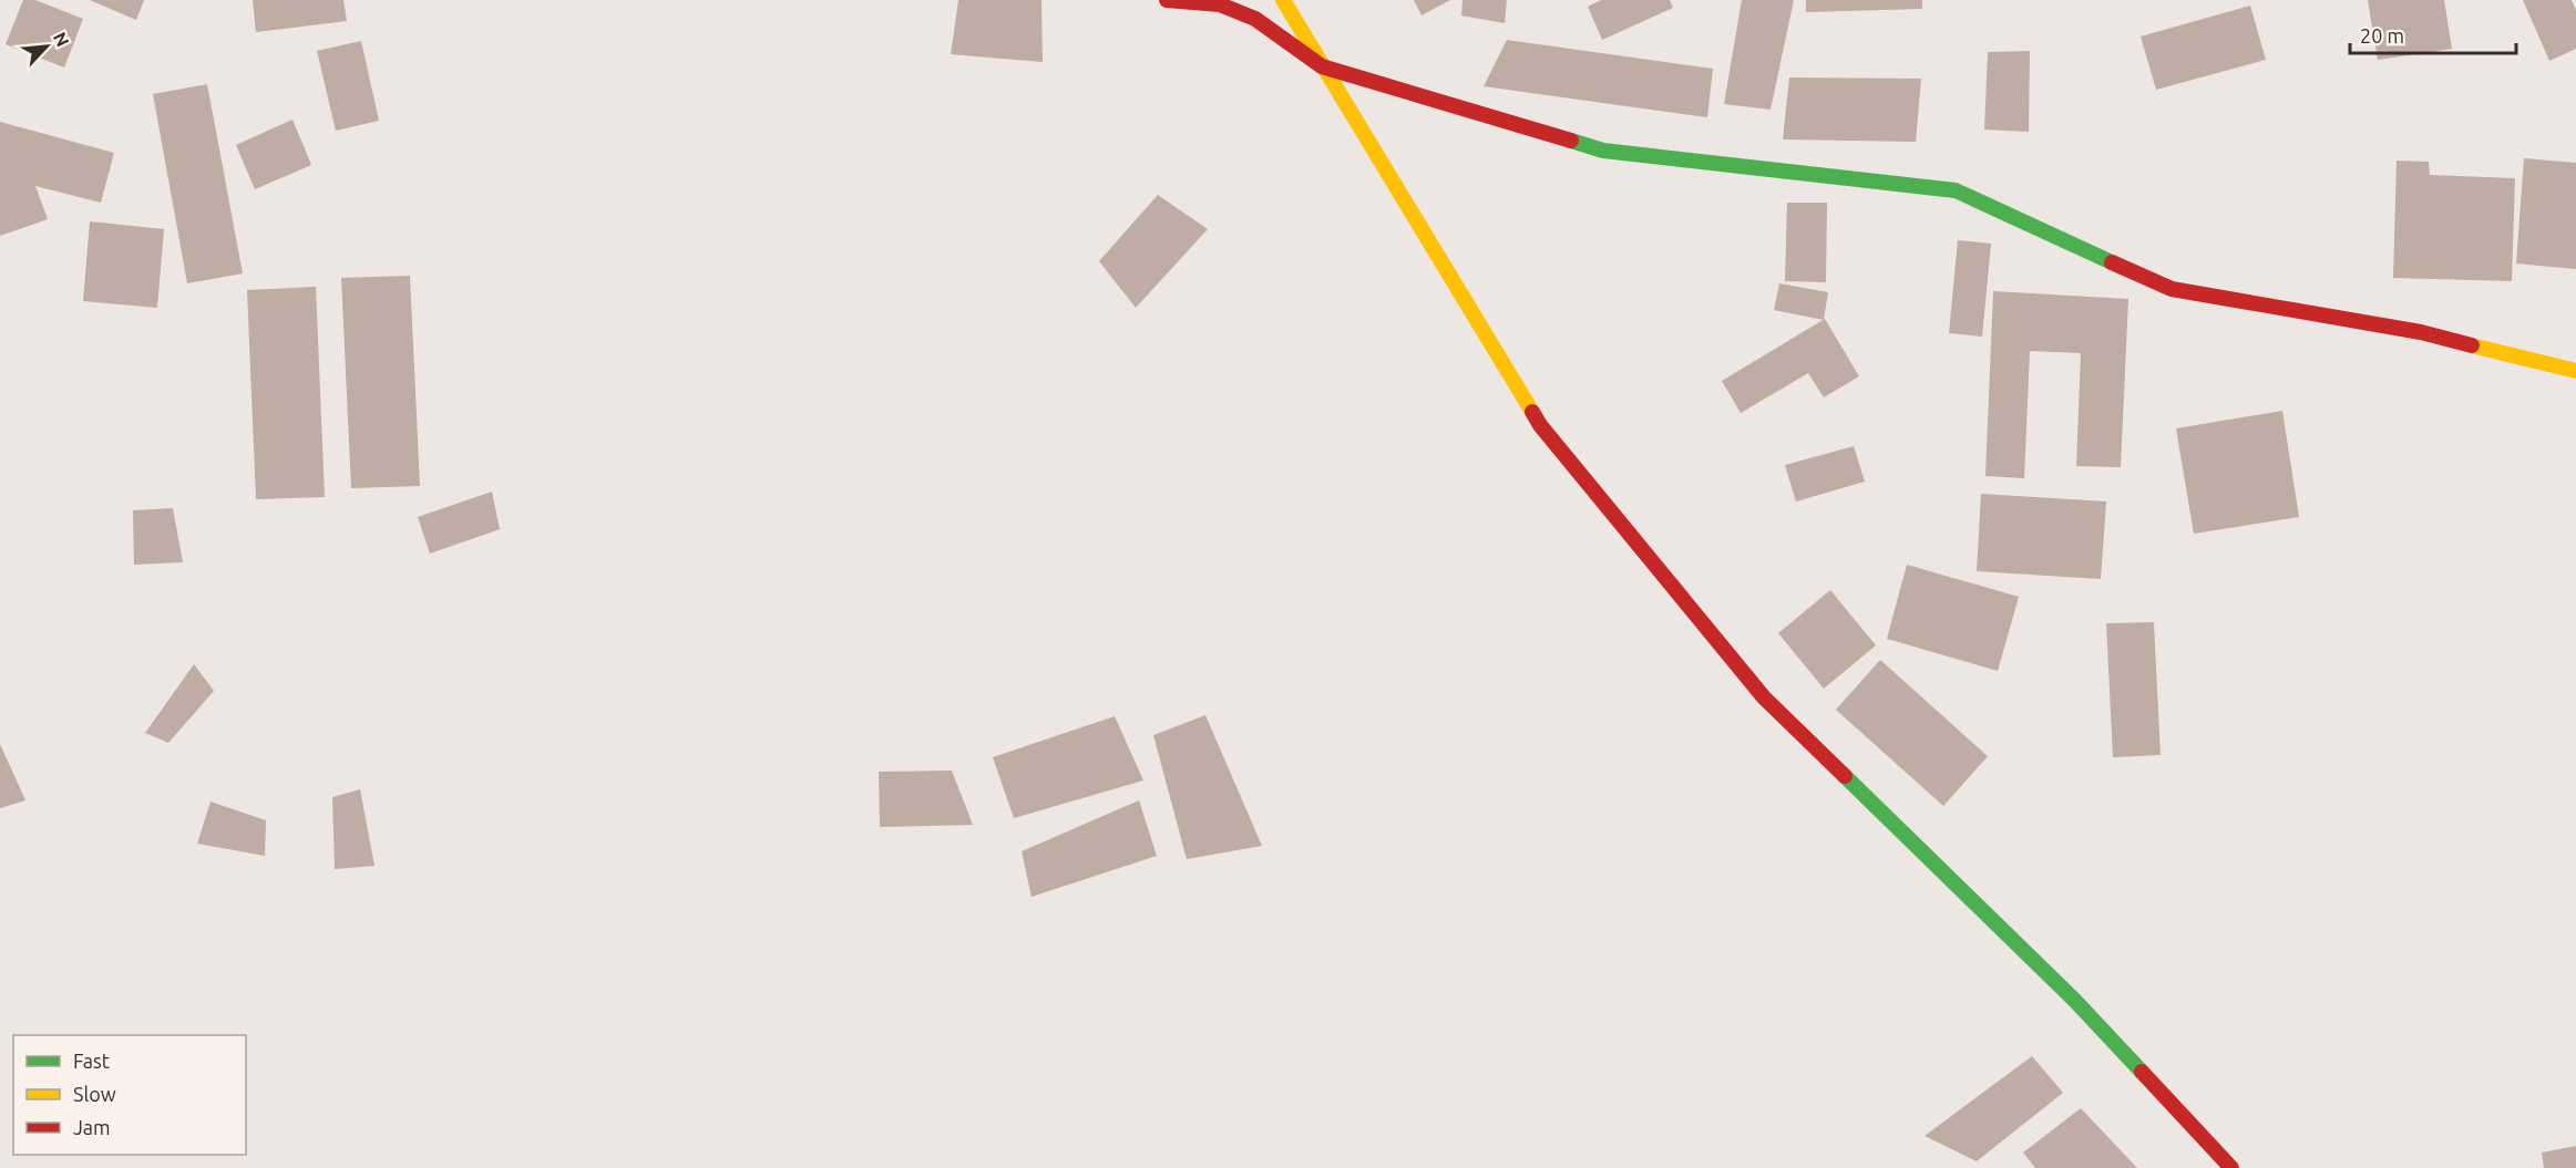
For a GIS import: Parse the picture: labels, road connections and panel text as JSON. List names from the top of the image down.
{
  "legend": ["Fast", "Slow", "Jam"],
  "scale_bar": "20 m",
  "north": "top right"
}
